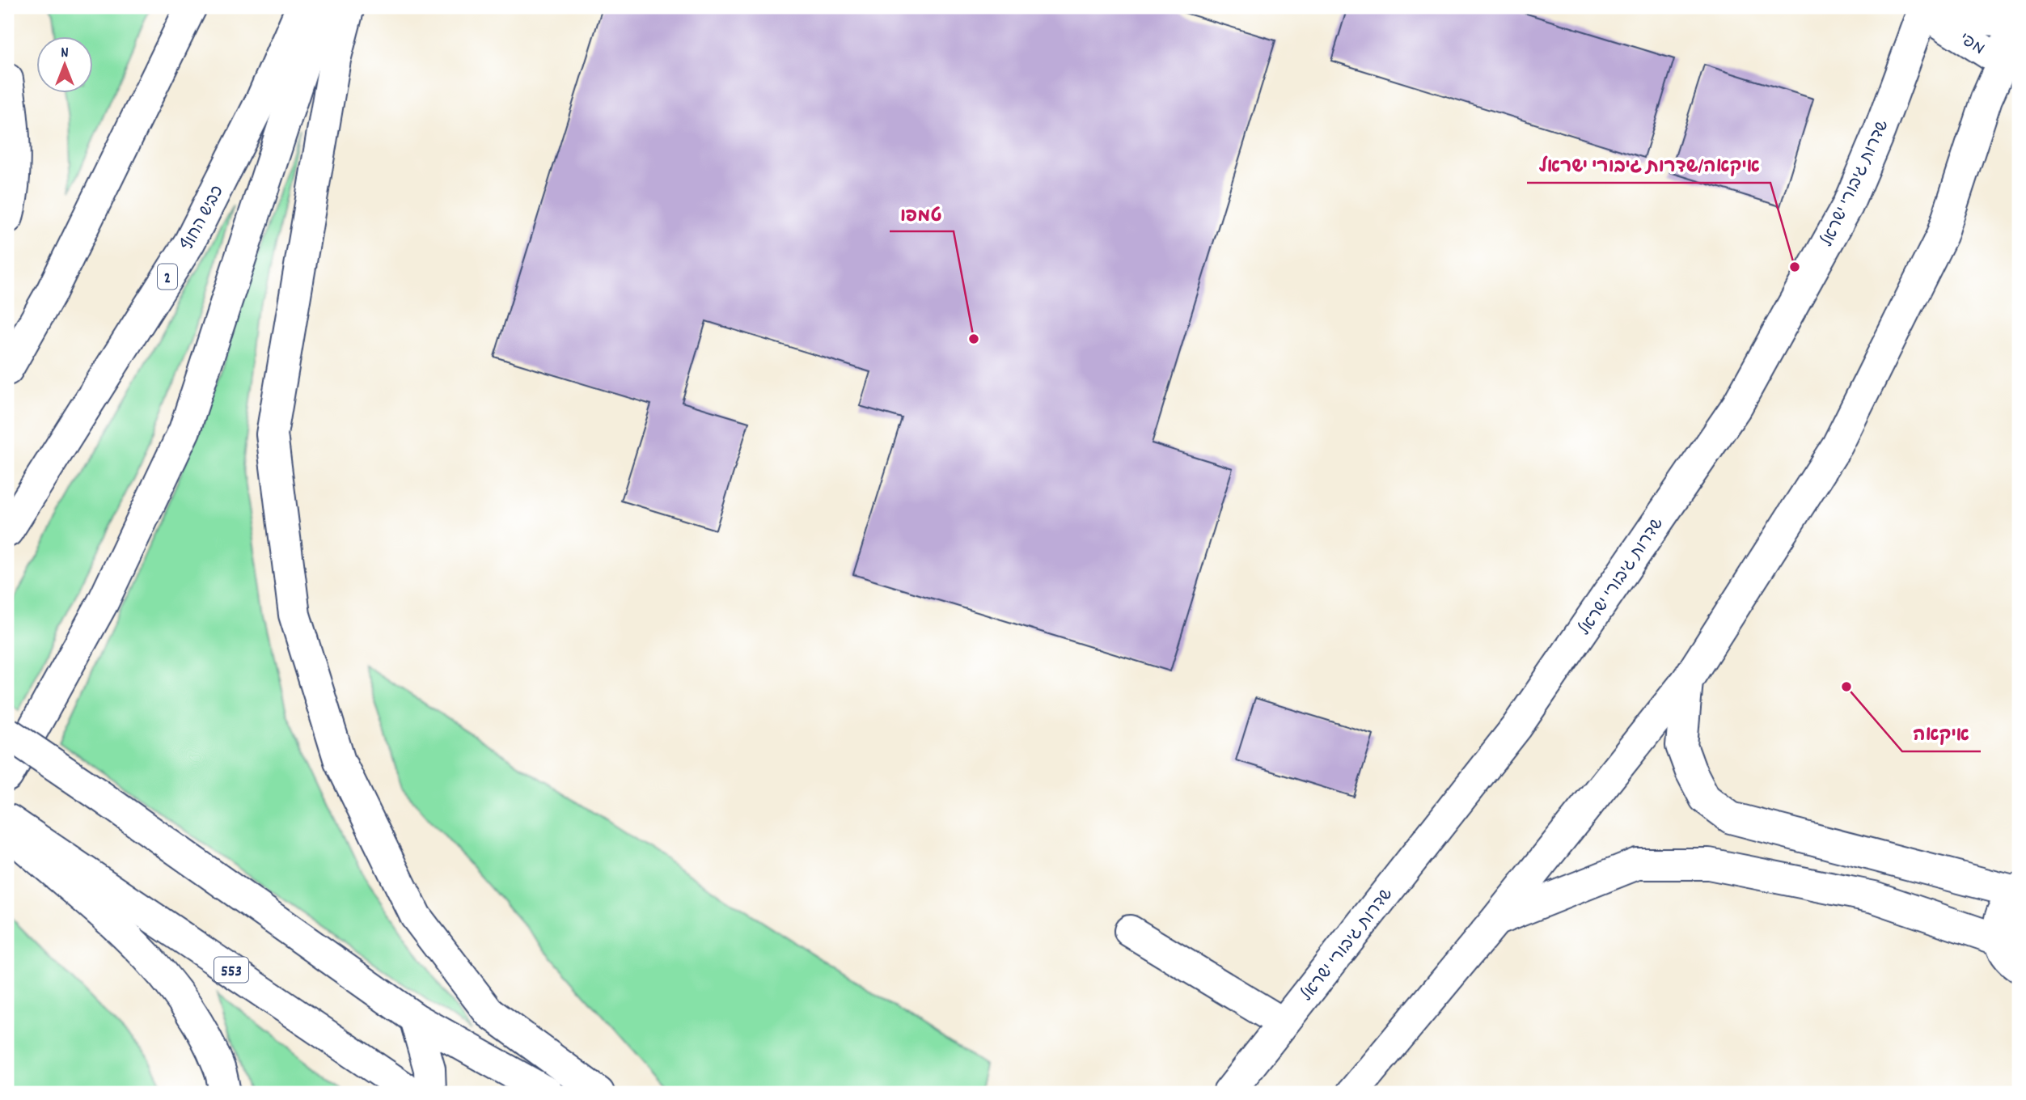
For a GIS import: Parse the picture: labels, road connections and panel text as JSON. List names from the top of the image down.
{
  "streets": {
    "main road": [
      "מפי",
      "שדרות גיבורי ישראל",
      "כביש החוף",
      "2",
      "553"
    ]
  },
  "crossings": [
    ["מפי", "שדרות גיבורי ישראל"]
  ],
  "places": ["איקאה/שדרות גיבורי ישראל", "טמפו", "איקאה"],
  "north": "top"
}
